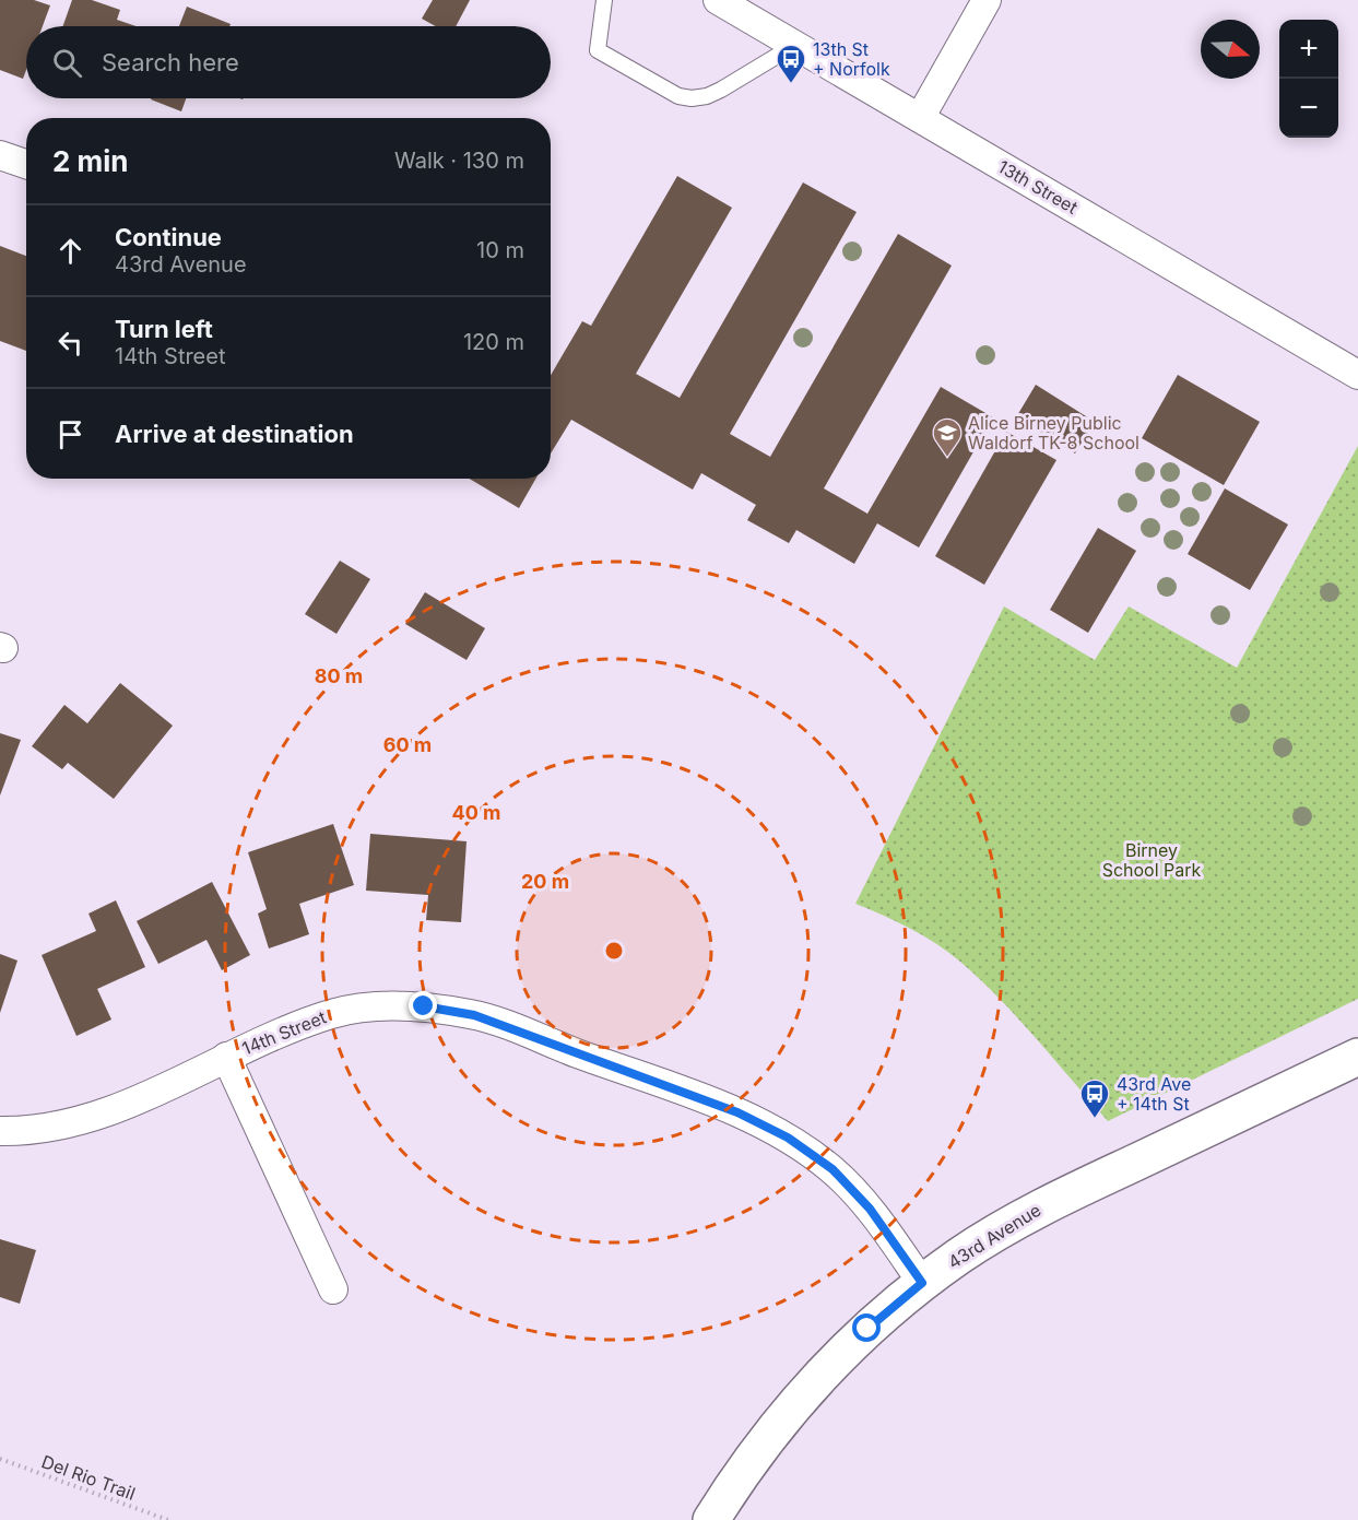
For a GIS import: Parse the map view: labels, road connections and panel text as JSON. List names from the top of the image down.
{
  "streets": {
    "street": ["13th Street", "14th Street", "43rd Avenue"],
    "path": ["Del Rio Trail"]
  },
  "crossings": [
    ["14th Street", "43rd Avenue"]
  ],
  "parks": ["Birney School Park"],
  "places": {
    "bus stop": ["13th St + Norfolk", "43rd Ave + 14th St"],
    "school or university": ["Alice Birney Public Waldorf TK-8 School"]
  },
  "north": "right",
  "page": {
    "map_buttons": ["+", "−"],
    "search": "Search here",
    "heading": ["2 min", "Walk · 130 m"],
    "list": [
      ["Continue", "43rd Avenue", "10 m"],
      ["Turn left", "14th Street", "120 m"],
      "Arrive at destination"
    ]
  },
  "rings": [
    "80 m",
    "60 m",
    "40 m",
    "20 m"
  ]
}
